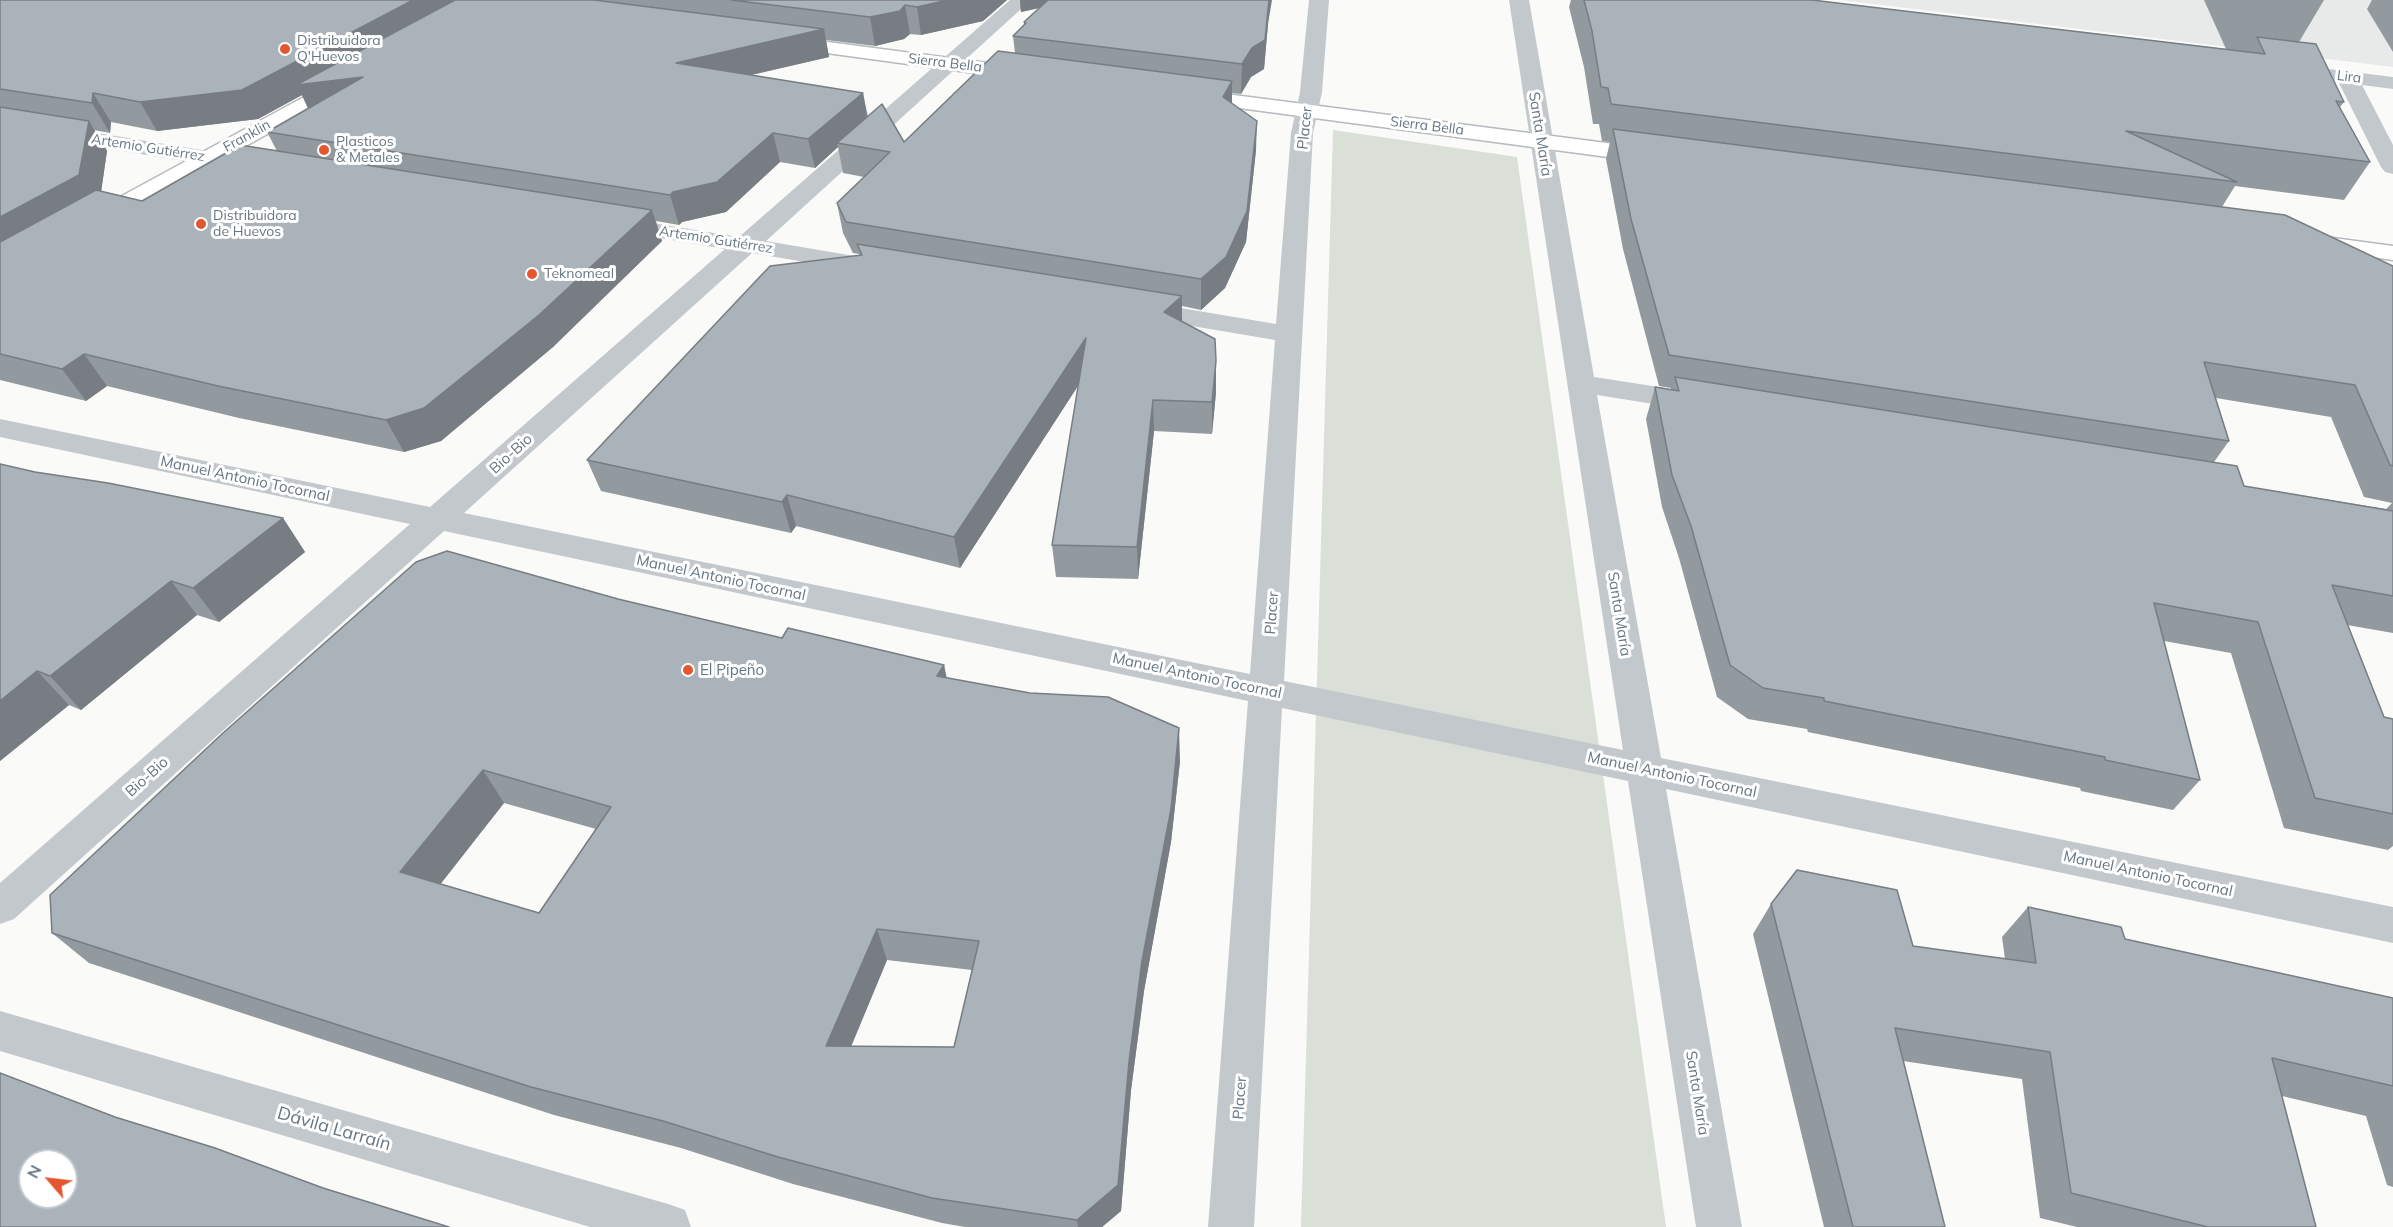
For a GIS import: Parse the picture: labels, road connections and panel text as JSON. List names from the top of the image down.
{
  "streets": {
    "main road": ["Sierra Bella", "Franklin"],
    "street": [
      "Lira",
      "Placer",
      "Santa María",
      "Artemio Gutiérrez",
      "Bio-Bio",
      "Manuel Antonio Tocornal",
      "Dávila Larraín"
    ]
  },
  "crossings": [
    ["Sierra Bella", "Placer"],
    ["Sierra Bella", "Santa María"],
    ["Sierra Bella", "Bio-Bio"],
    ["Placer", "Manuel Antonio Tocornal"],
    ["Santa María", "Manuel Antonio Tocornal"],
    ["Franklin", "Artemio Gutiérrez"],
    ["Artemio Gutiérrez", "Bio-Bio"],
    ["Bio-Bio", "Manuel Antonio Tocornal"]
  ],
  "places": [
    "Distribuidora Q'Huevos",
    "Plasticos & Metales",
    "Distribuidora de Huevos",
    "Teknomeal",
    "El Pipeño"
  ],
  "north": "top left"
}
